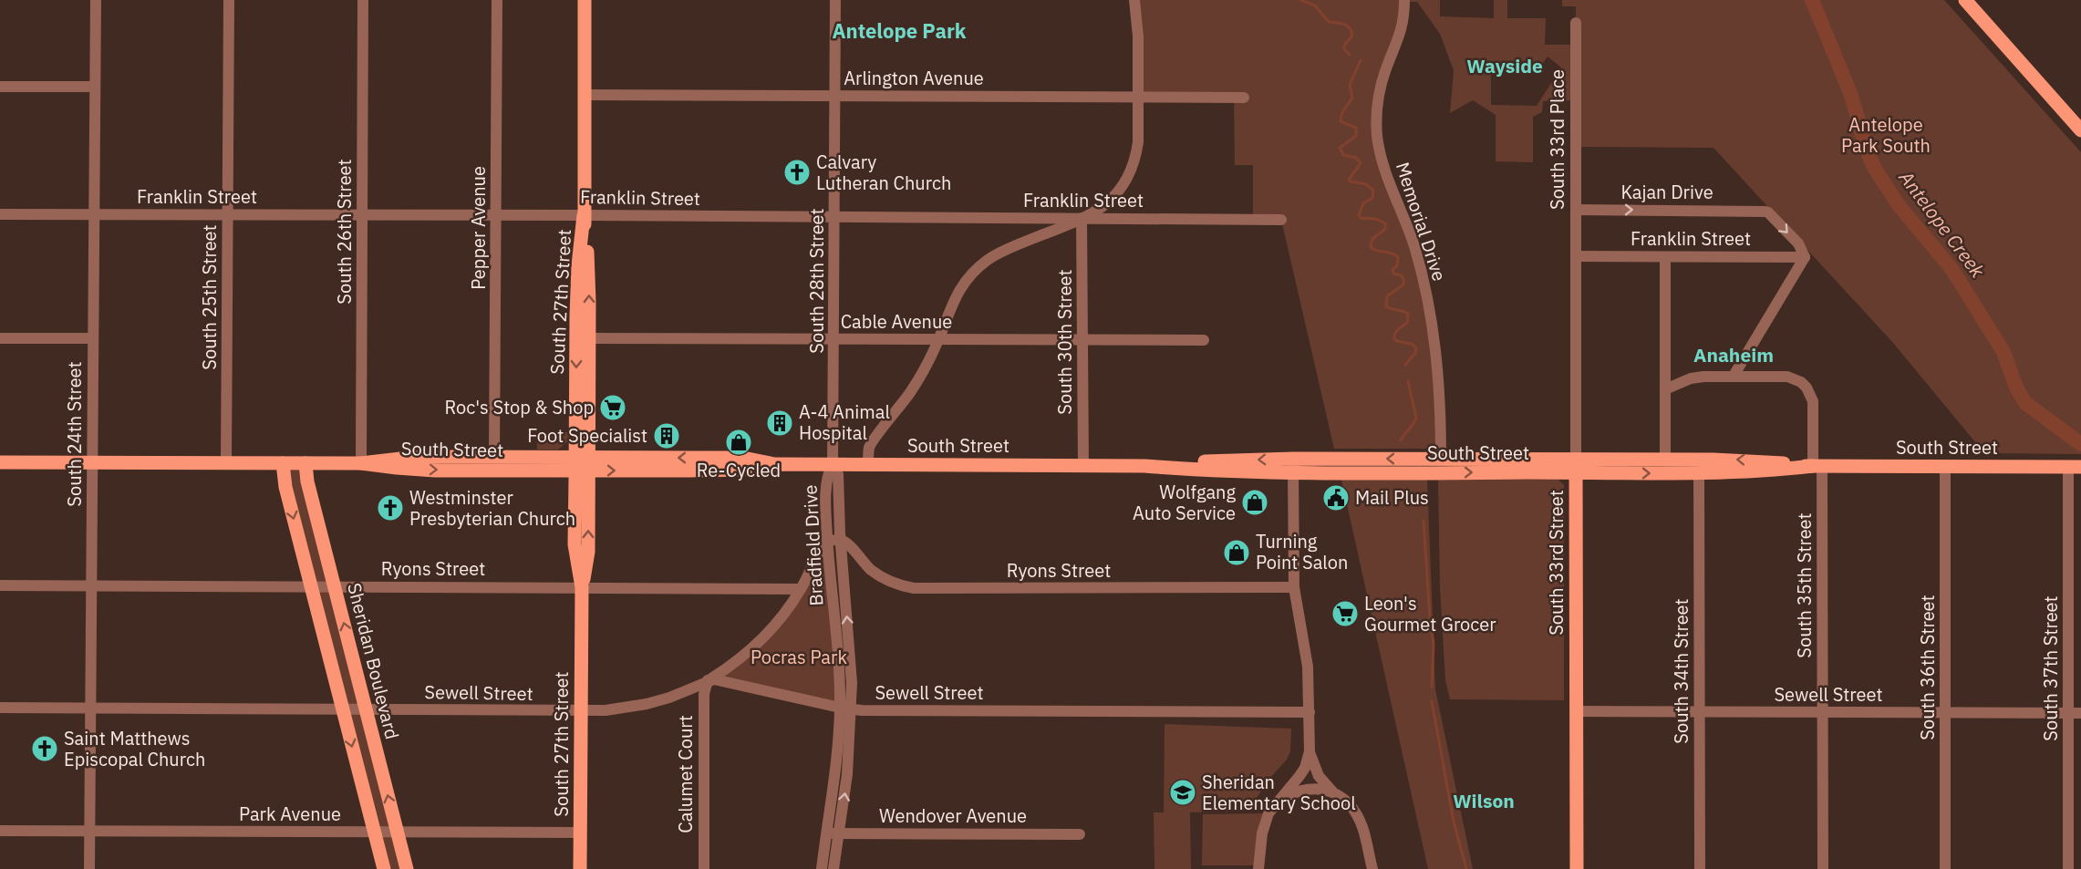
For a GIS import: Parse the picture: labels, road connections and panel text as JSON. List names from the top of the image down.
{
  "streets": {
    "main road": [
      "South 27th Street",
      "South Street",
      "South 33rd Street",
      "Sheridan Boulevard"
    ],
    "street": [
      "Arlington Avenue",
      "South 33rd Place",
      "Kajan Drive",
      "Franklin Street",
      "Memorial Drive",
      "Pepper Avenue",
      "South 26th Street",
      "South 28th Street",
      "South 25th Street",
      "Cable Avenue",
      "South 30th Street",
      "South 24th Street",
      "Bradfield Drive",
      "Ryons Street",
      "South 35th Street",
      "South 36th Street",
      "South 37th Street",
      "South 34th Street",
      "Sewell Street",
      "Calumet Court",
      "Park Avenue",
      "Wendover Avenue"
    ]
  },
  "crossings": [
    ["Arlington Avenue", "South 28th Street"],
    ["Arlington Avenue", "South 27th Street"],
    ["South 33rd Place", "Kajan Drive"],
    ["South 33rd Place", "Franklin Street"],
    ["South 33rd Place", "South 33rd Street"],
    ["Kajan Drive", "Franklin Street"],
    ["Franklin Street", "Pepper Avenue"],
    ["Franklin Street", "South 26th Street"],
    ["Franklin Street", "South 28th Street"],
    ["Franklin Street", "South 25th Street"],
    ["Franklin Street", "South 27th Street"],
    ["Franklin Street", "South 30th Street"],
    ["Franklin Street", "South 24th Street"],
    ["Franklin Street", "South 33rd Street"],
    ["Memorial Drive", "South Street"],
    ["Pepper Avenue", "South Street"],
    ["South 26th Street", "South Street"],
    ["South 28th Street", "Cable Avenue"],
    ["South 28th Street", "South Street"],
    ["South 28th Street", "Bradfield Drive"],
    ["South 25th Street", "South Street"],
    ["South 27th Street", "Cable Avenue"],
    ["South 27th Street", "South Street"],
    ["South 27th Street", "Ryons Street"],
    ["South 27th Street", "Sewell Street"],
    ["South 27th Street", "Park Avenue"],
    ["Cable Avenue", "South 30th Street"],
    ["South 30th Street", "South Street"],
    ["South 24th Street", "South Street"],
    ["South 24th Street", "Ryons Street"],
    ["South 24th Street", "Sewell Street"],
    ["South 24th Street", "Park Avenue"],
    ["South Street", "Bradfield Drive"],
    ["South Street", "South 33rd Street"],
    ["South Street", "South 35th Street"],
    ["South Street", "Sheridan Boulevard"],
    ["South Street", "South 36th Street"],
    ["South Street", "South 37th Street"],
    ["South Street", "South 34th Street"],
    ["Bradfield Drive", "Ryons Street"],
    ["Bradfield Drive", "Sewell Street"],
    ["Bradfield Drive", "Wendover Avenue"],
    ["South 33rd Street", "Sewell Street"],
    ["Ryons Street", "Sheridan Boulevard"],
    ["South 35th Street", "Sewell Street"],
    ["Sheridan Boulevard", "Sewell Street"],
    ["Sheridan Boulevard", "Park Avenue"],
    ["South 36th Street", "Sewell Street"],
    ["South 37th Street", "Sewell Street"],
    ["South 34th Street", "Sewell Street"],
    ["Sewell Street", "Calumet Court"]
  ],
  "one_way": ["Kajan Drive"],
  "districts": [
    "Antelope Park",
    "Wayside",
    "Anaheim",
    "Wilson"
  ],
  "water": ["Antelope Creek"],
  "parks": ["Antelope Park South", "Pocras Park"],
  "places": {
    "church": ["Calvary Lutheran Church", "Westminster Presbyterian Church", "Saint Matthews Episcopal Church"],
    "supermarket": ["Roc's Stop & Shop", "Leon's Gourmet Grocer"],
    "building": ["A-4 Animal Hospital", "Foot Specialist"],
    "shop": ["Re-Cycled", "Wolfgang Auto Service", "Turning Point Salon"],
    "public building": ["Mail Plus"],
    "school or university": ["Sheridan Elementary School"]
  }
}
